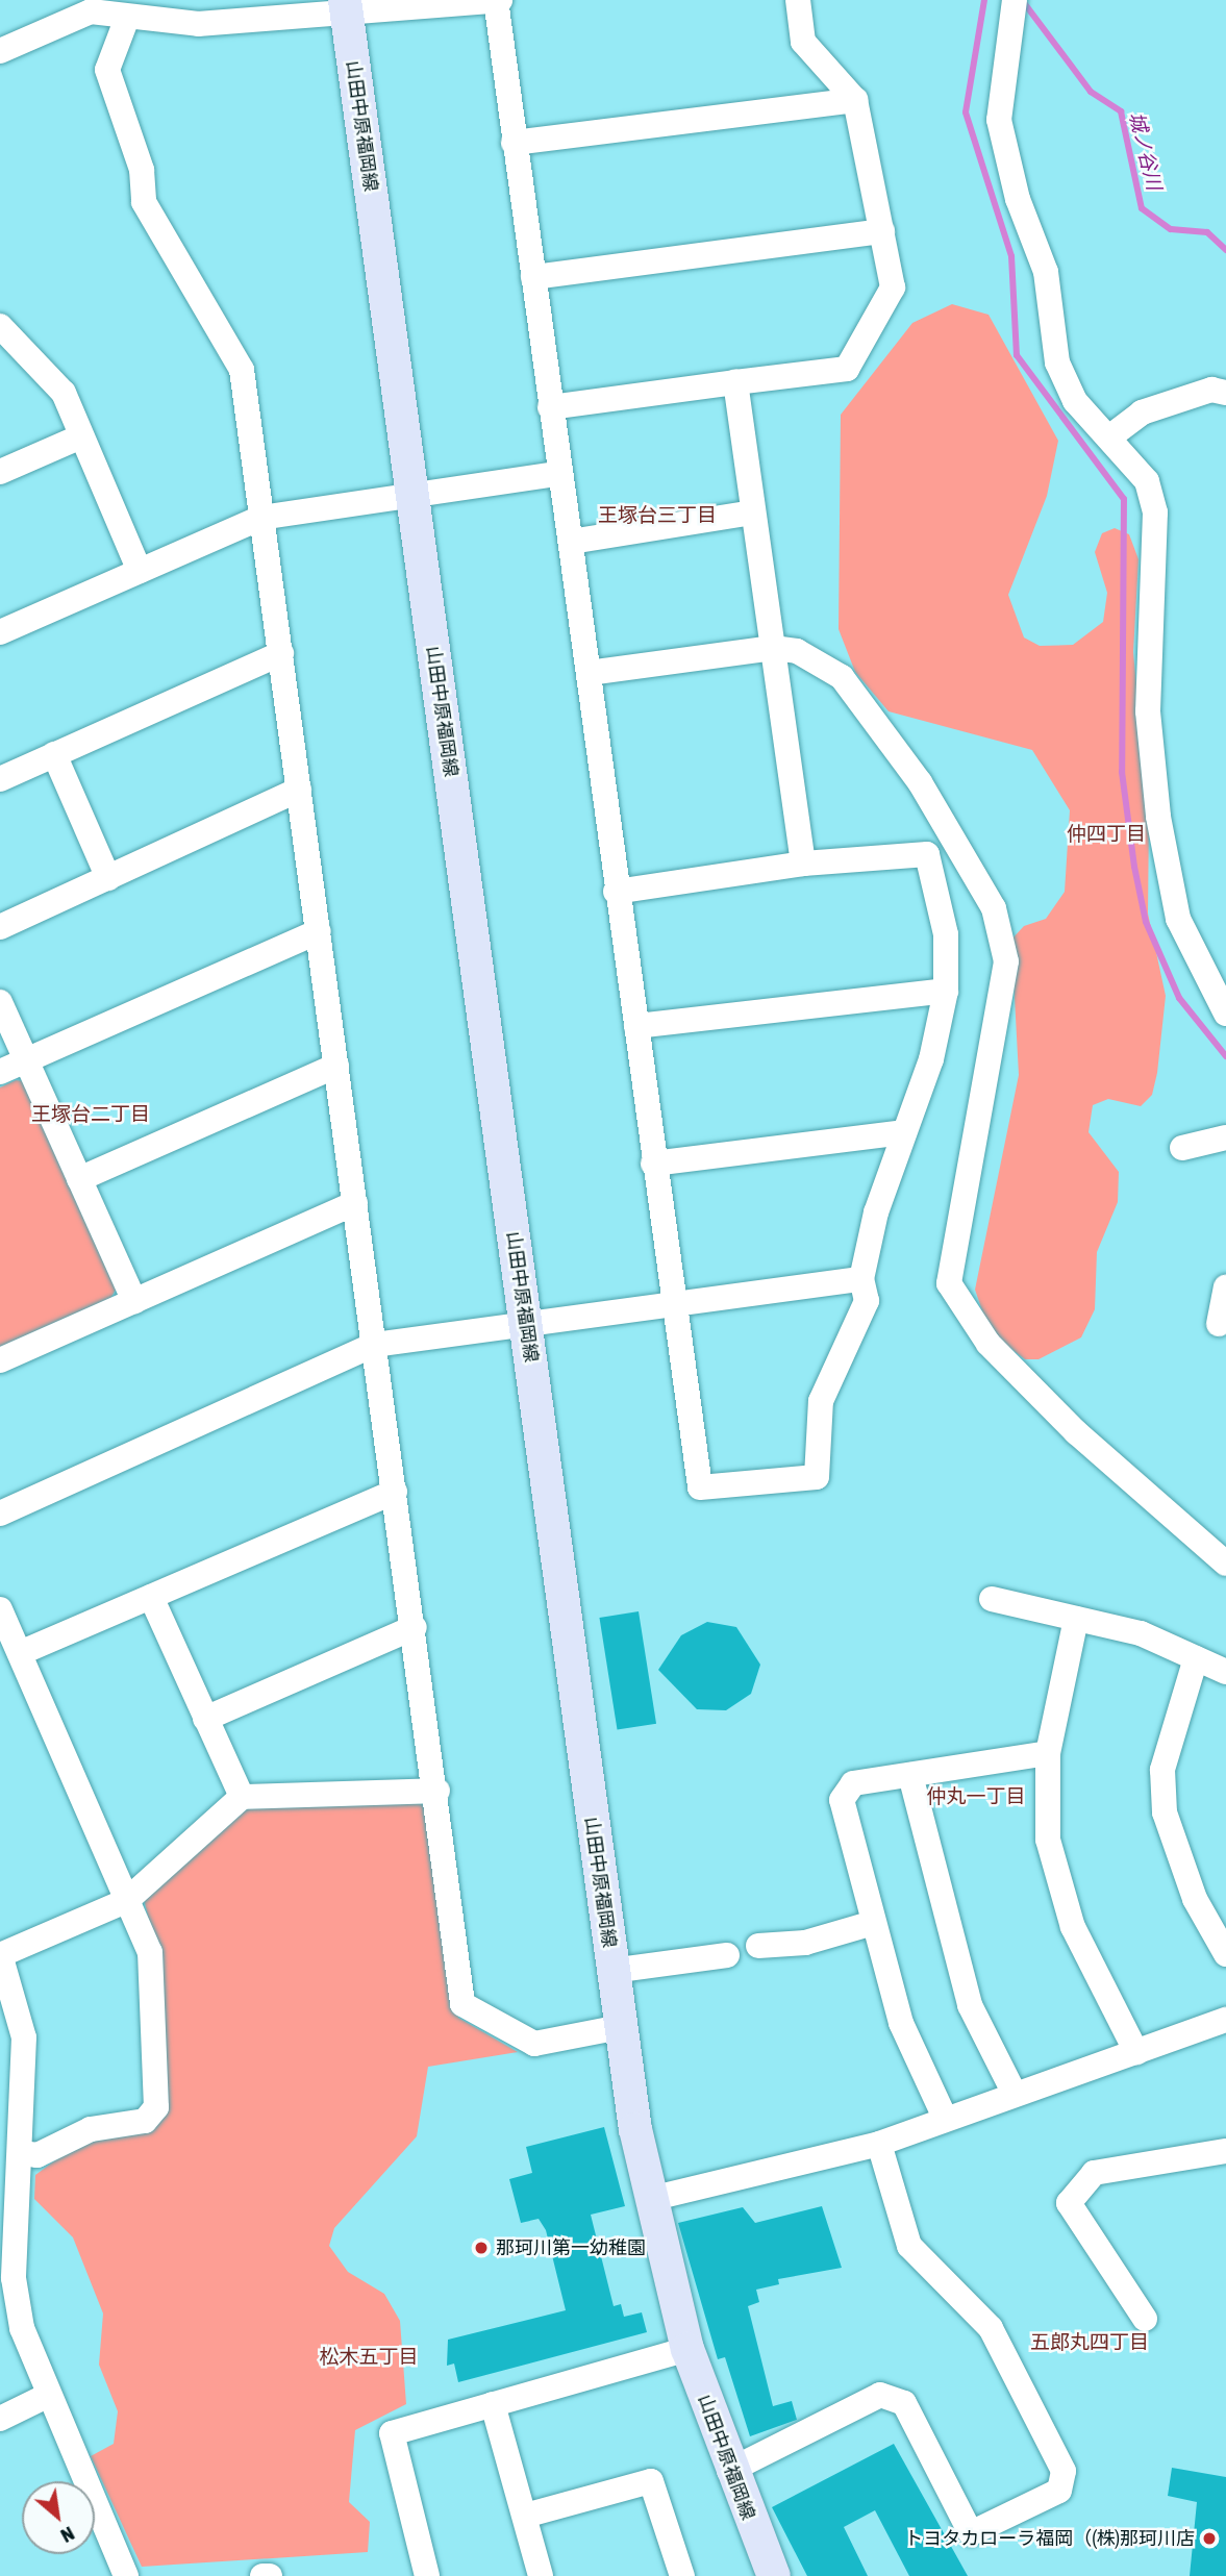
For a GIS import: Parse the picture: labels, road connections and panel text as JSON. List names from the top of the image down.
{
  "streets": {
    "main road": ["山田中原福岡線"]
  },
  "districts": [
    "王塚台三丁目",
    "仲四丁目",
    "王塚台二丁目",
    "仲丸一丁目",
    "五郎丸四丁目",
    "松木五丁目"
  ],
  "water": ["城ノ谷川"],
  "places": ["那珂川第一幼稚園", "トヨタカローラ福岡（(株)那珂川店"],
  "north": "bottom right"
}
